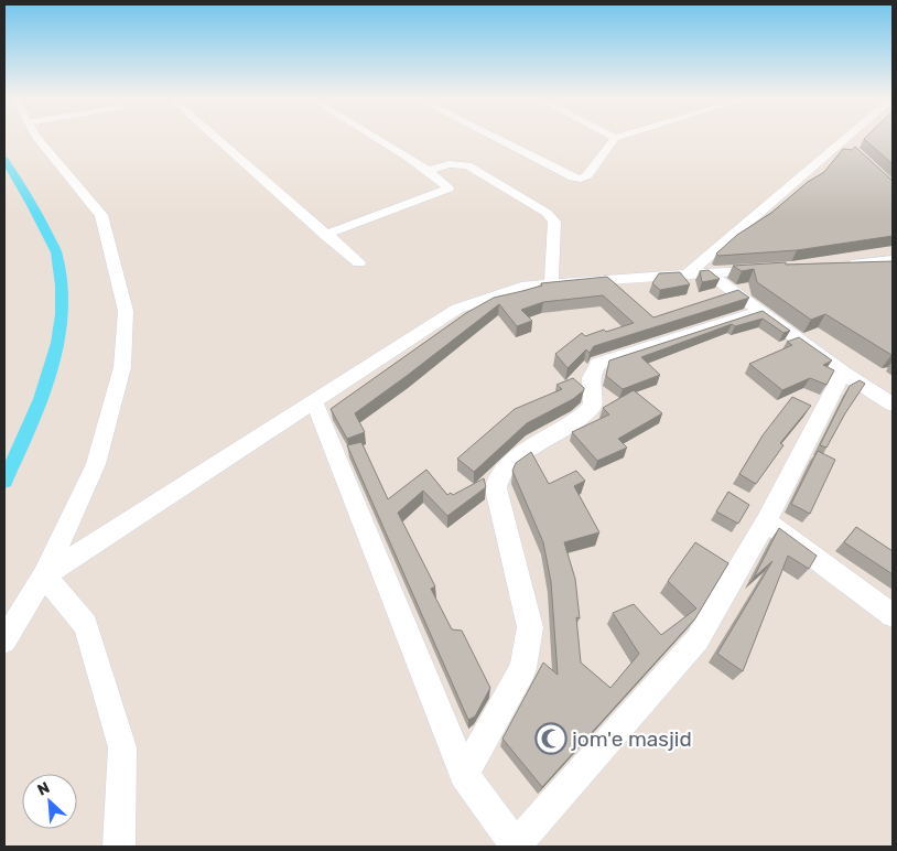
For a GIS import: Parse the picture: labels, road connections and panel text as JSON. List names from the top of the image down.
{
  "places": {
    "mosque": ["jom'e masjid"]
  },
  "north": "top left"
}
